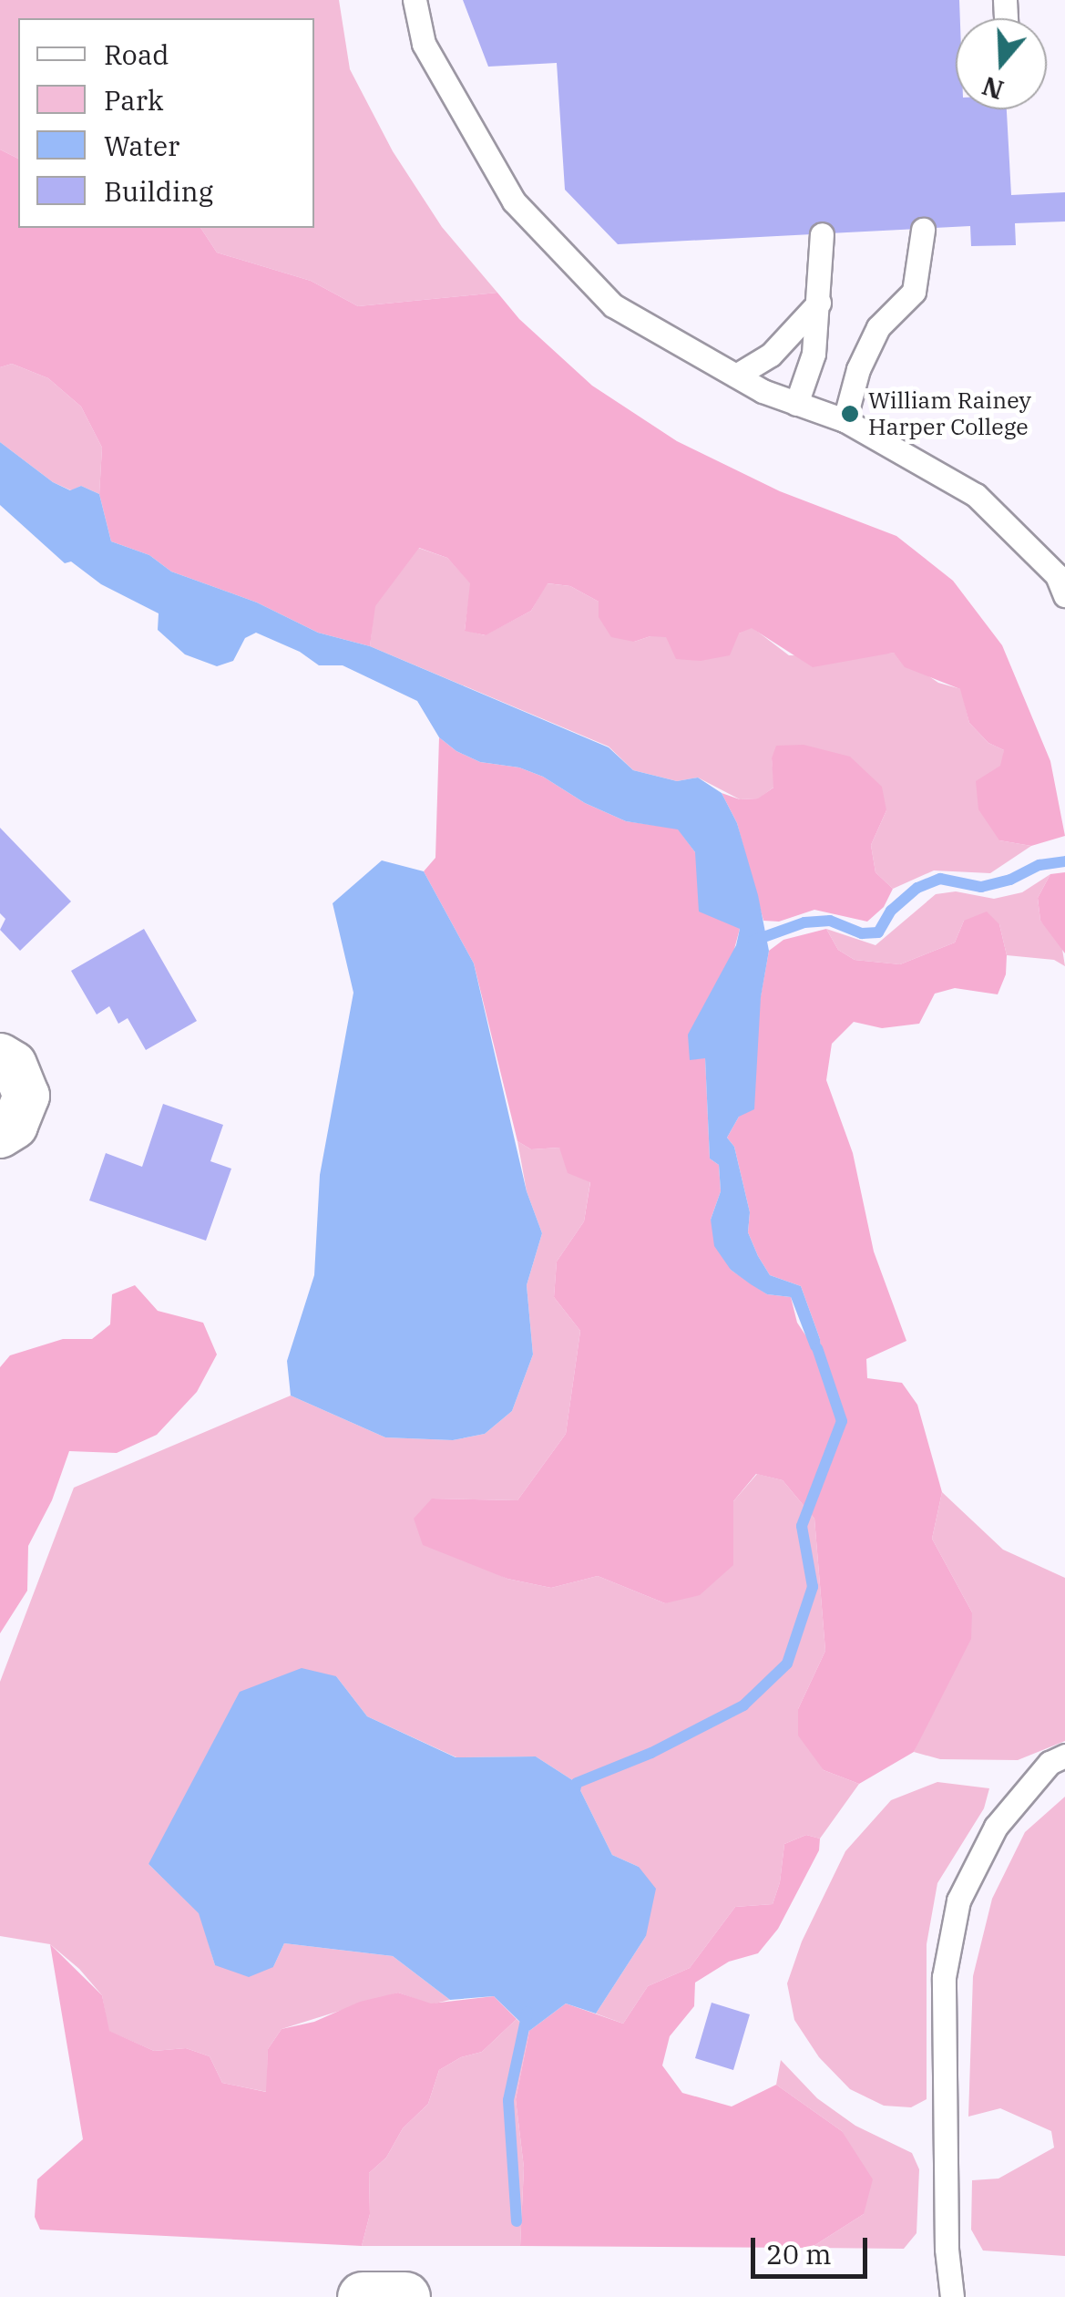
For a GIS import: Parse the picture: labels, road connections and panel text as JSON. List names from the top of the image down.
{
  "places": ["William Rainey Harper College"],
  "legend": [
    "Road",
    "Park",
    "Water",
    "Building"
  ],
  "scale_bar": "20 m",
  "north": "bottom"
}
